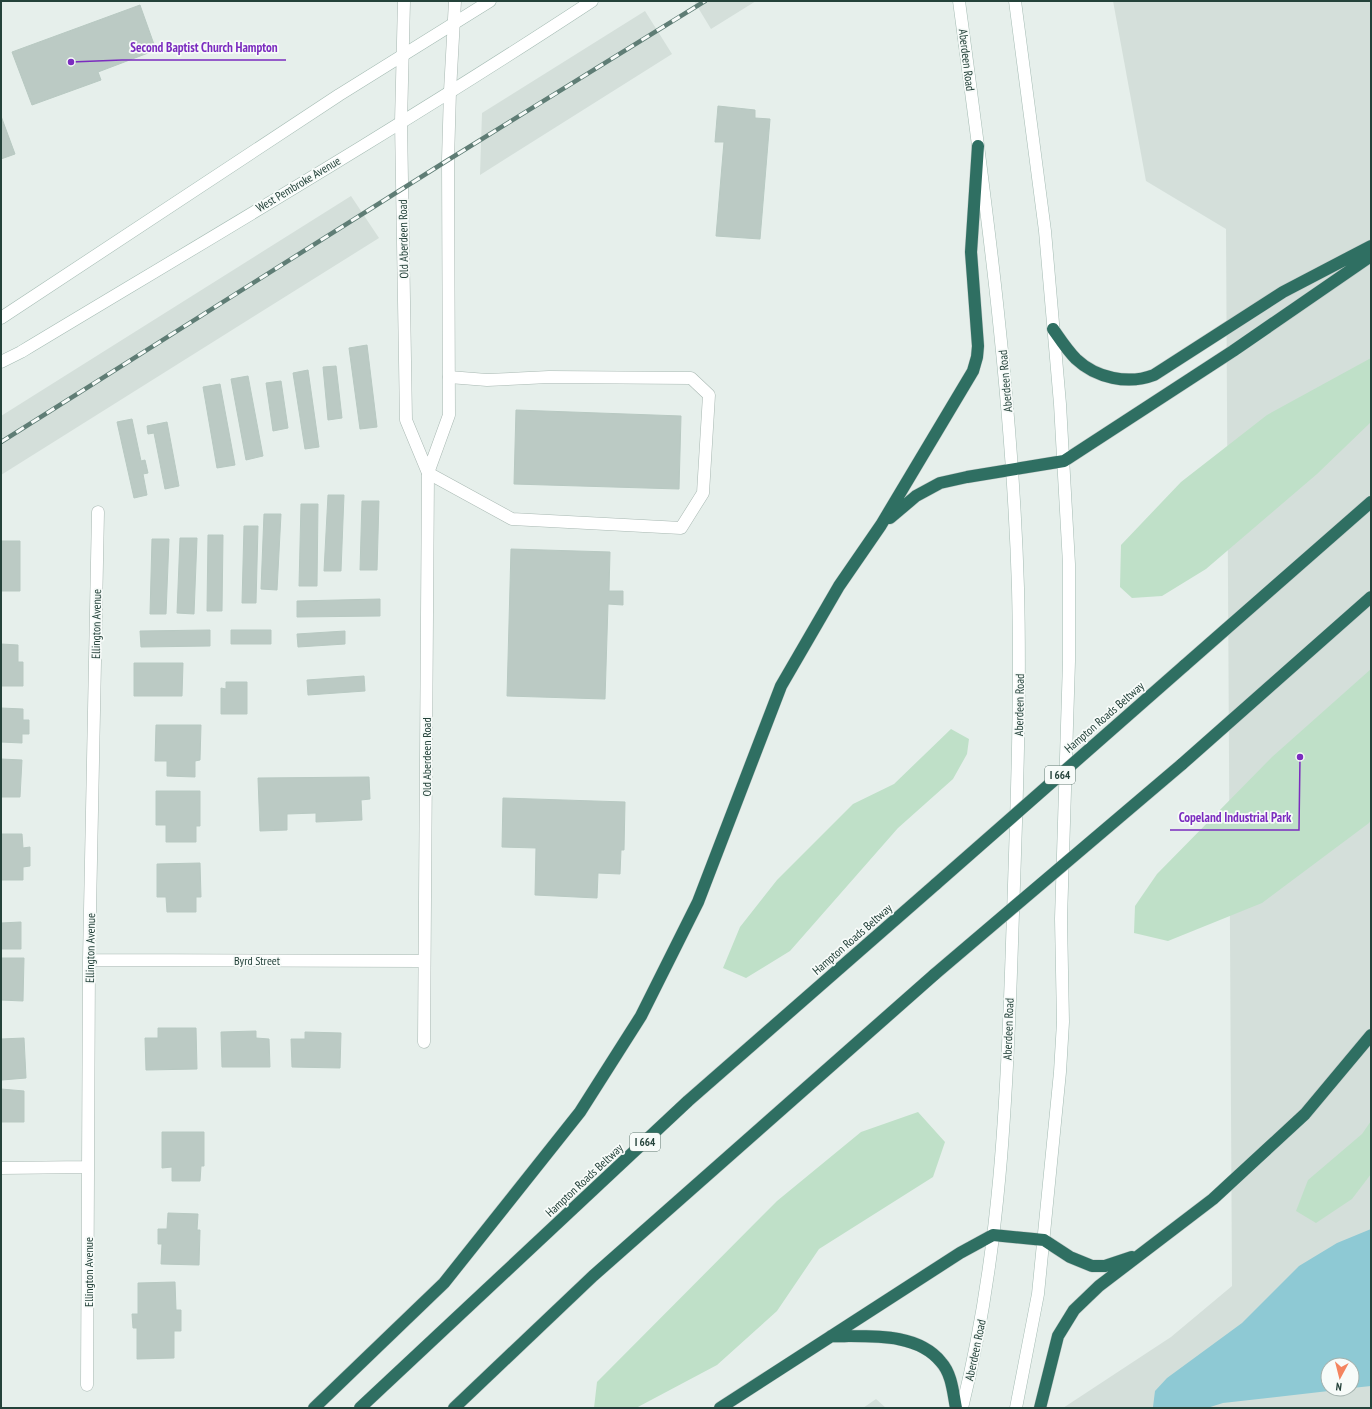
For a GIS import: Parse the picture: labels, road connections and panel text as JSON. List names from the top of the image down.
{
  "streets": {
    "highway": ["Hampton Roads Beltway", "I 664"],
    "main road": [
      "Aberdeen Road",
      "West Pembroke Avenue",
      "Old Aberdeen Road",
      "Ellington Avenue",
      "Byrd Street"
    ]
  },
  "crossings": [
    ["West Pembroke Avenue", "Old Aberdeen Road"],
    ["Old Aberdeen Road", "Byrd Street"],
    ["Ellington Avenue", "Byrd Street"]
  ],
  "places": ["Second Baptist Church Hampton", "Copeland Industrial Park"],
  "north": "bottom"
}
